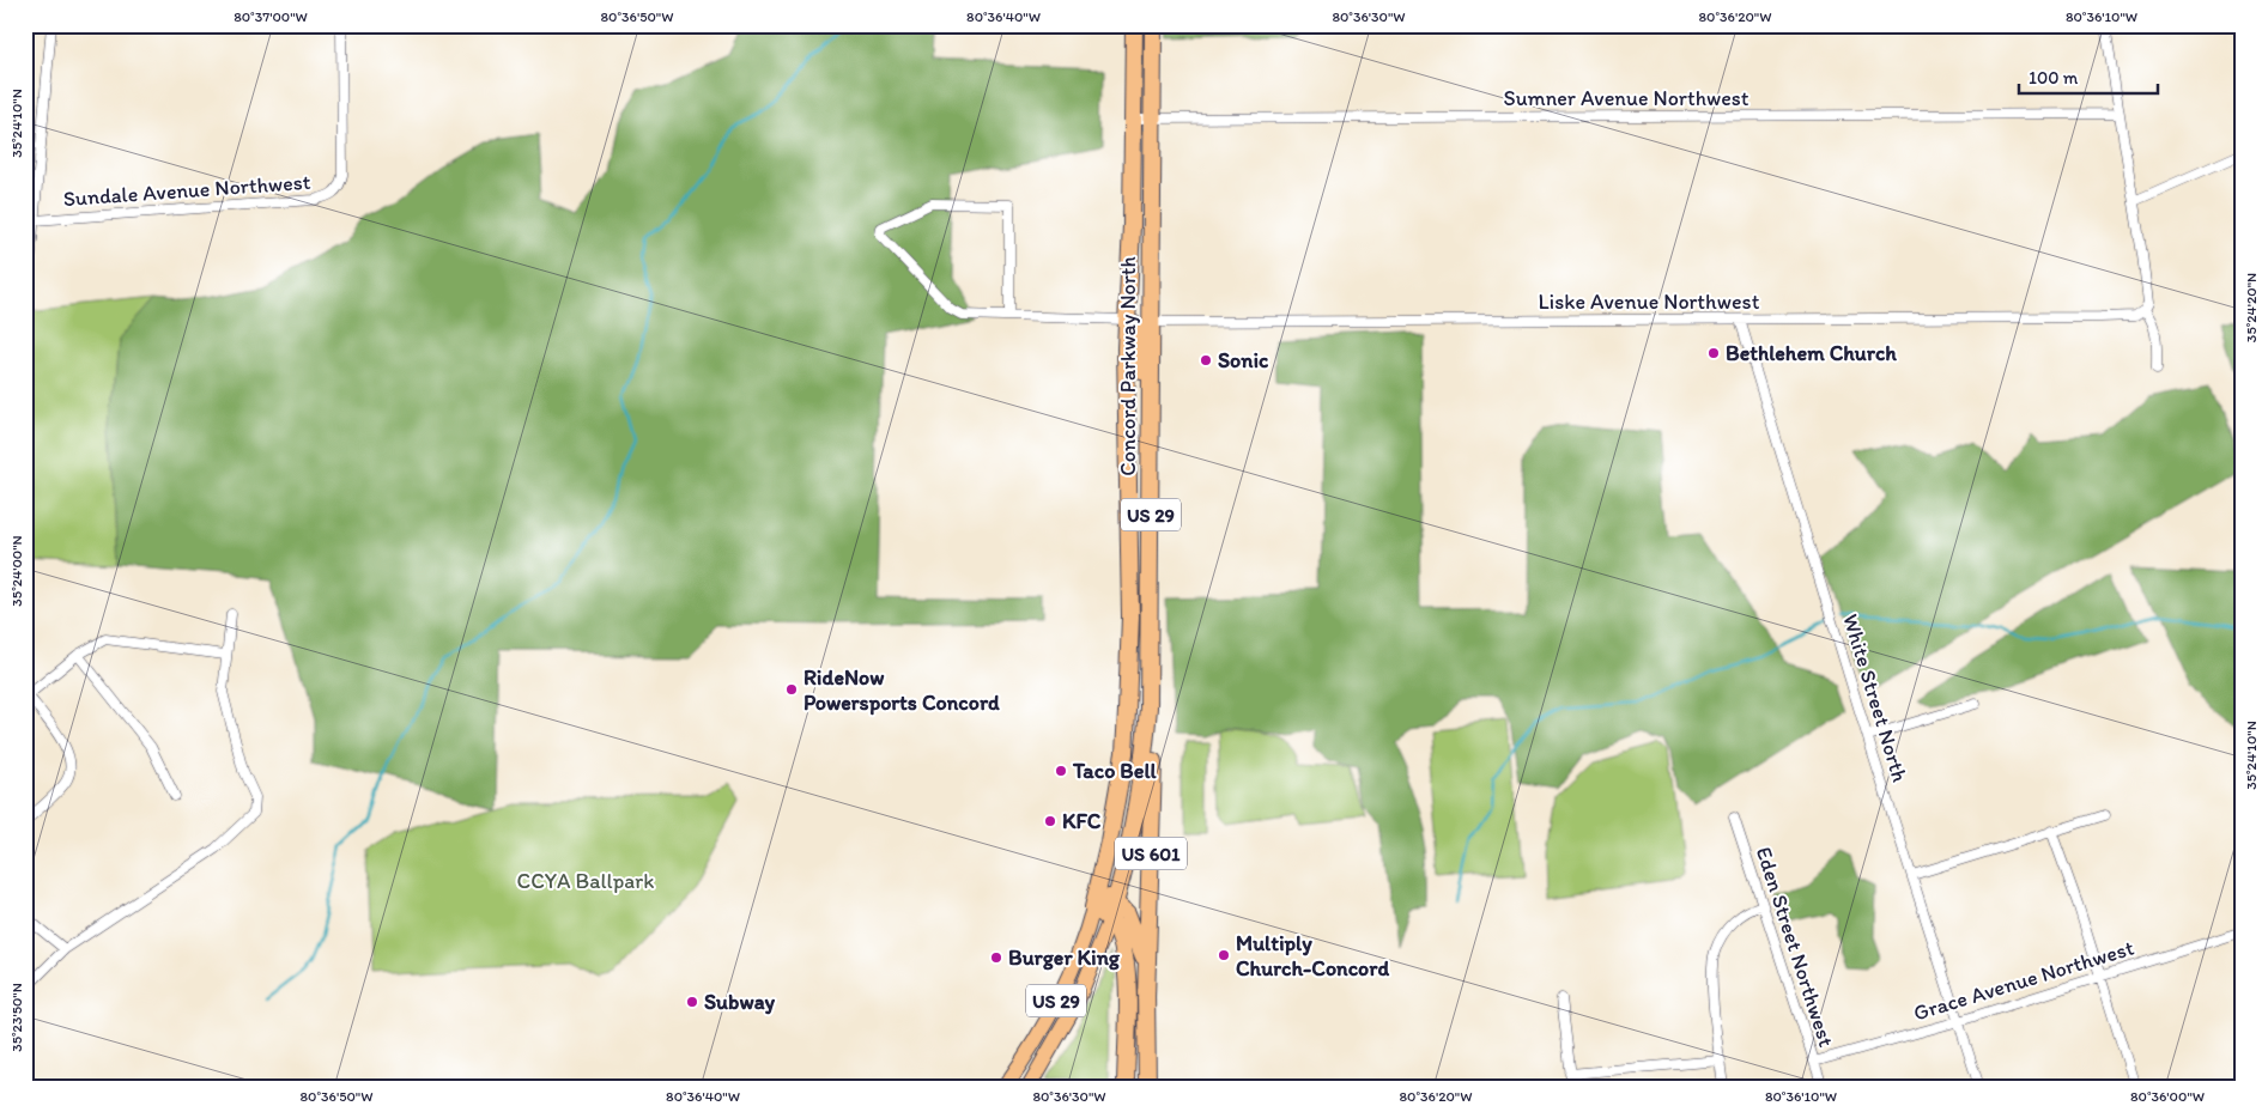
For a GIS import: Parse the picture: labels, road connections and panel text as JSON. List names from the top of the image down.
{
  "streets": {
    "highway": ["Concord Parkway North", "US 29", "US 601"],
    "street": [
      "Sumner Avenue Northwest",
      "Sundale Avenue Northwest",
      "Liske Avenue Northwest",
      "White Street North",
      "Eden Street Northwest",
      "Grace Avenue Northwest"
    ]
  },
  "crossings": [
    ["Sumner Avenue Northwest", "Concord Parkway North"],
    ["Liske Avenue Northwest", "Concord Parkway North"],
    ["Liske Avenue Northwest", "White Street North"],
    ["Concord Parkway North", "US 29"],
    ["Concord Parkway North", "US 601"],
    ["White Street North", "Grace Avenue Northwest"],
    ["Eden Street Northwest", "Grace Avenue Northwest"]
  ],
  "parks": ["CCYA Ballpark"],
  "places": [
    "Bethlehem Church",
    "Sonic",
    "RideNow Powersports Concord",
    "Taco Bell",
    "KFC",
    "Multiply Church-Concord",
    "Burger King",
    "Subway"
  ],
  "scale_bar": "100 m",
  "coordinates": [
    "80°37'00\"W",
    "80°36'50\"W",
    "80°36'40\"W",
    "80°36'30\"W",
    "80°36'20\"W",
    "80°36'10\"W",
    "35°24'10\"N",
    "35°24'20\"N",
    "35°24'00\"N",
    "35°23'50\"N",
    "80°36'00\"W"
  ]
}
